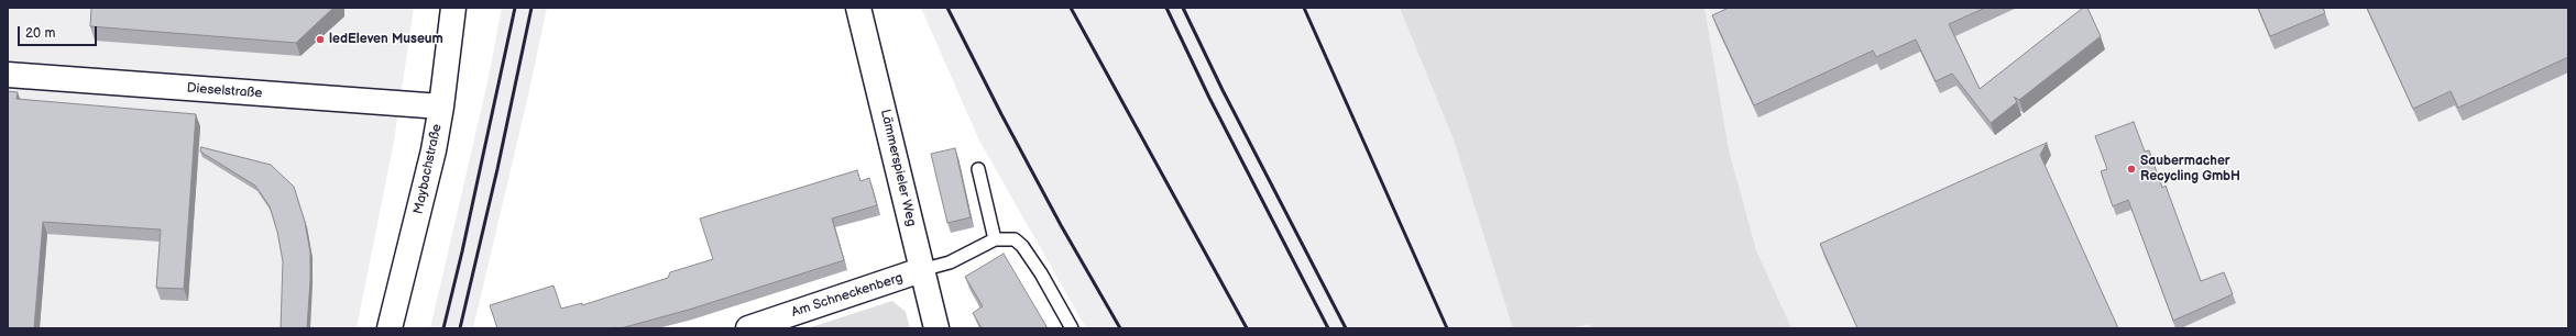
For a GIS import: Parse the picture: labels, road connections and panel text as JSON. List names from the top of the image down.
{
  "streets": {
    "street": [
      "Dieselstraße",
      "Lämmerspieler Weg",
      "Maybachstraße",
      "Am Schneckenberg"
    ]
  },
  "crossings": [
    ["Dieselstraße", "Maybachstraße"],
    ["Lämmerspieler Weg", "Am Schneckenberg"]
  ],
  "places": ["ledEleven Museum", "Saubermacher Recycling GmbH"],
  "scale_bar": "20 m"
}
